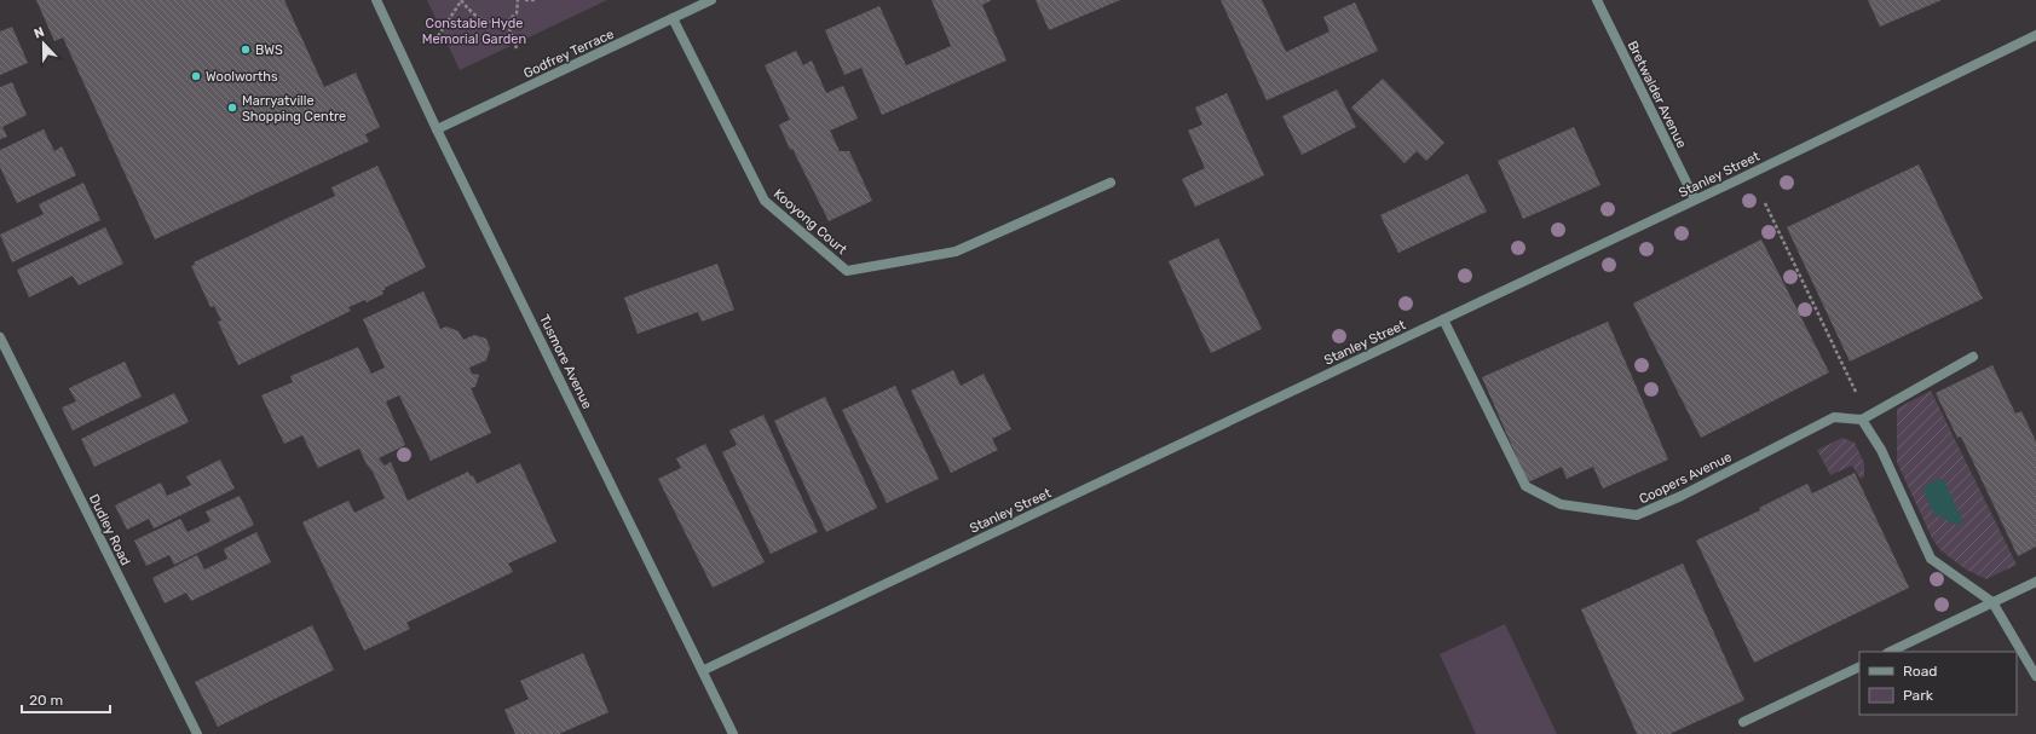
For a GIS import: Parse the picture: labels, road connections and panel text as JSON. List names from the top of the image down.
{
  "streets": {
    "street": [
      "Godfrey Terrace",
      "Bretwalder Avenue",
      "Stanley Street",
      "Kooyong Court",
      "Tusmore Avenue",
      "Coopers Avenue",
      "Dudley Road"
    ]
  },
  "crossings": [
    ["Godfrey Terrace", "Kooyong Court"],
    ["Godfrey Terrace", "Tusmore Avenue"],
    ["Bretwalder Avenue", "Stanley Street"],
    ["Stanley Street", "Tusmore Avenue"],
    ["Stanley Street", "Coopers Avenue"]
  ],
  "parks": ["Constable Hyde Memorial Garden"],
  "places": ["BWS", "Woolworths", "Marryatville Shopping Centre"],
  "legend": ["Road", "Park"],
  "scale_bar": "20 m",
  "north": "top"
}
